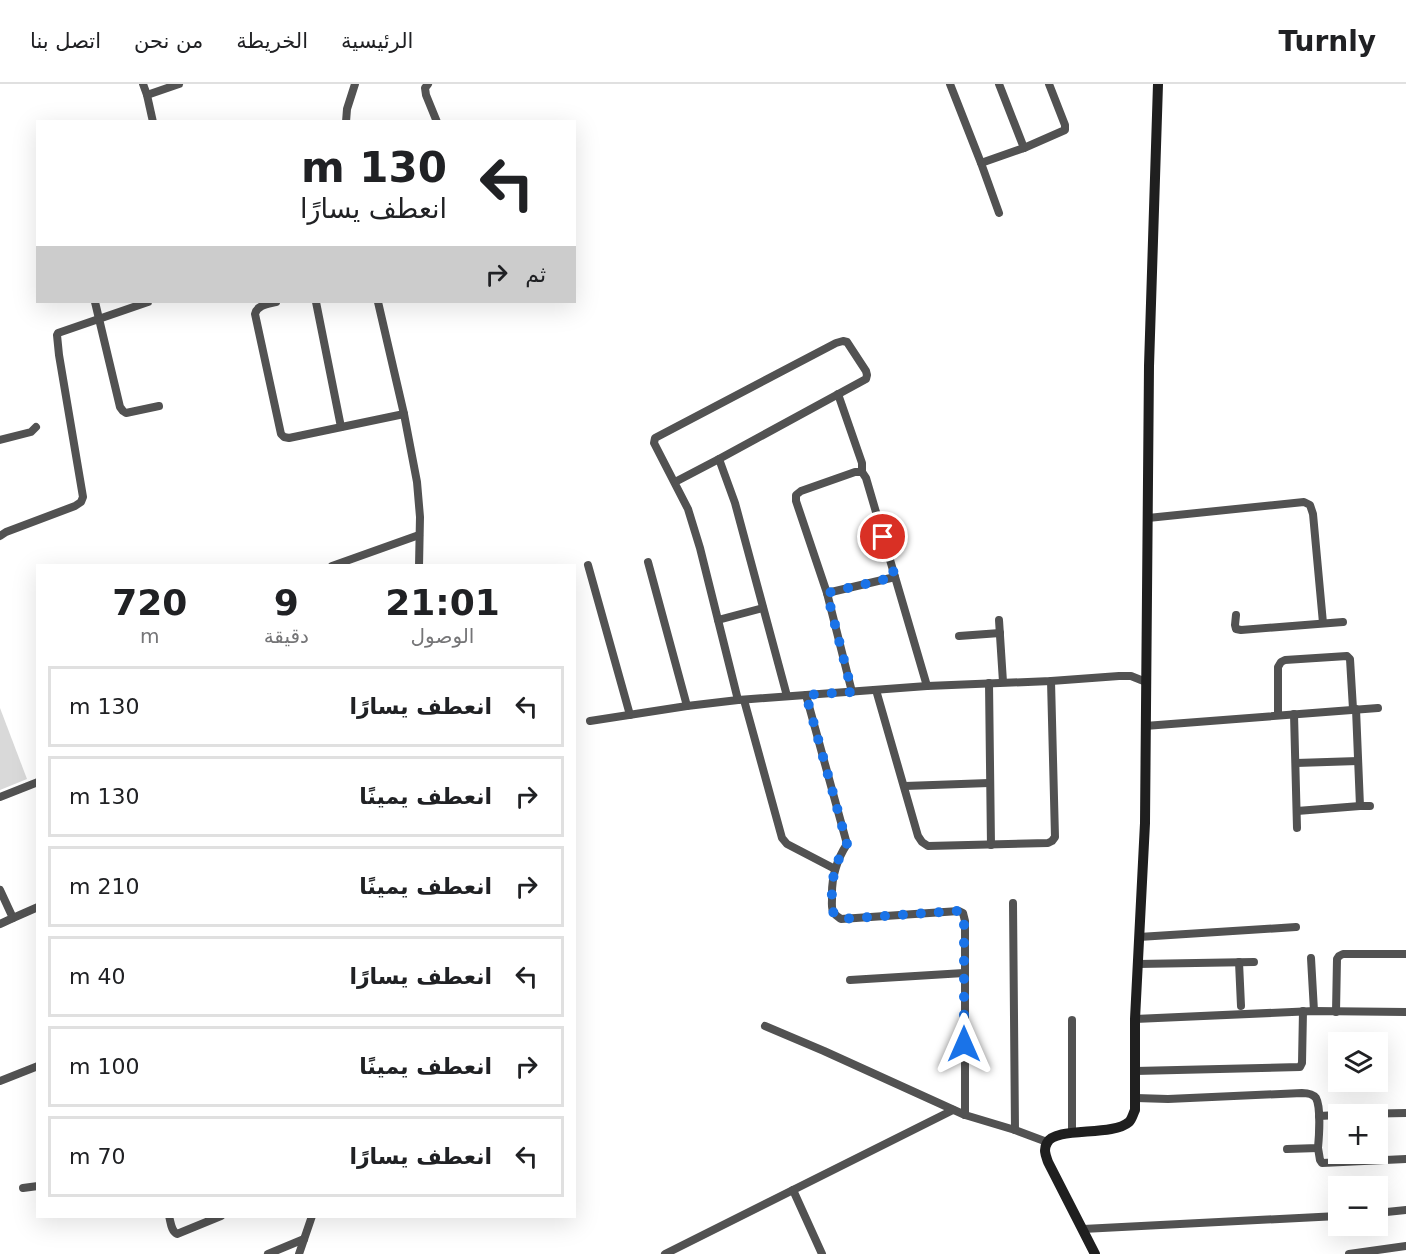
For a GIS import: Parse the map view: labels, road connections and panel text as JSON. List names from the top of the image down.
{
  "page": {
    "header": "Turnly",
    "nav": [
      "الرئيسية",
      "الخريطة",
      "من نحن",
      "اتصل بنا"
    ],
    "turn": ["130 m", "انعطف يسارًا"],
    "then": "ثم",
    "eta": [
      "21:01",
      "الوصول",
      "9",
      "دقيقة",
      "720",
      "m"
    ],
    "list": [
      {
        "name": "انعطف يسارًا",
        "value": "130 m"
      },
      {
        "name": "انعطف يمينًا",
        "value": "130 m"
      },
      {
        "name": "انعطف يمينًا",
        "value": "210 m"
      },
      {
        "name": "انعطف يسارًا",
        "value": "40 m"
      },
      {
        "name": "انعطف يمينًا",
        "value": "100 m"
      },
      {
        "name": "انعطف يسارًا",
        "value": "70 m"
      }
    ],
    "map_buttons": ["+", "−"]
  }
}
